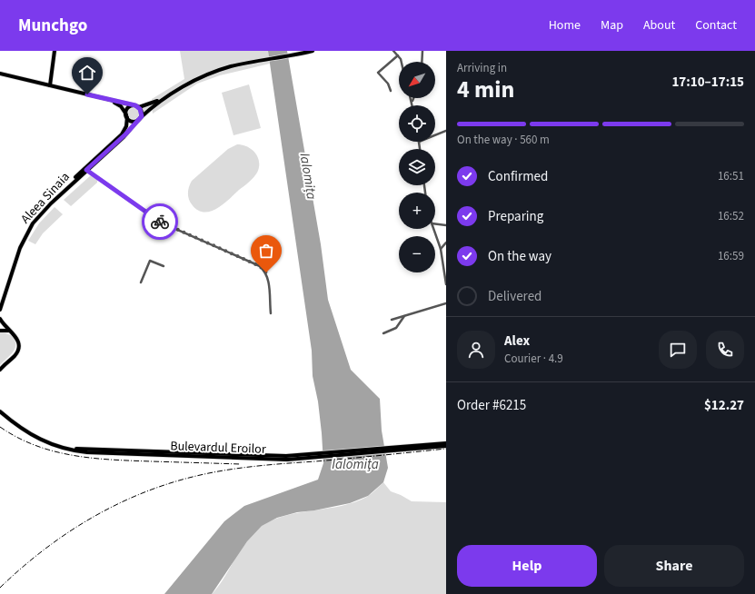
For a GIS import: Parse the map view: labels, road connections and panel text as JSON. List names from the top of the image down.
{
  "streets": {
    "main road": ["Aleea Sinaia", "Bulevardul Eroilor"]
  },
  "water": ["Ialomița"],
  "north": "bottom left",
  "page": {
    "header": "Munchgo",
    "nav": [
      "Home",
      "Map",
      "About",
      "Contact"
    ],
    "heading": ["4 min", "Arriving in", "17:10–17:15"],
    "panel": [
      "Alex",
      "Courier · 4.9",
      "Order #6215",
      "$12.27"
    ],
    "map_buttons": ["+", "−"],
    "bar": "On the way · 560 m",
    "list": [
      ["Confirmed", "16:51"],
      ["Preparing", "16:52"],
      ["On the way", "16:59"],
      "Delivered"
    ],
    "buttons": ["Help", "Share"]
  }
}
